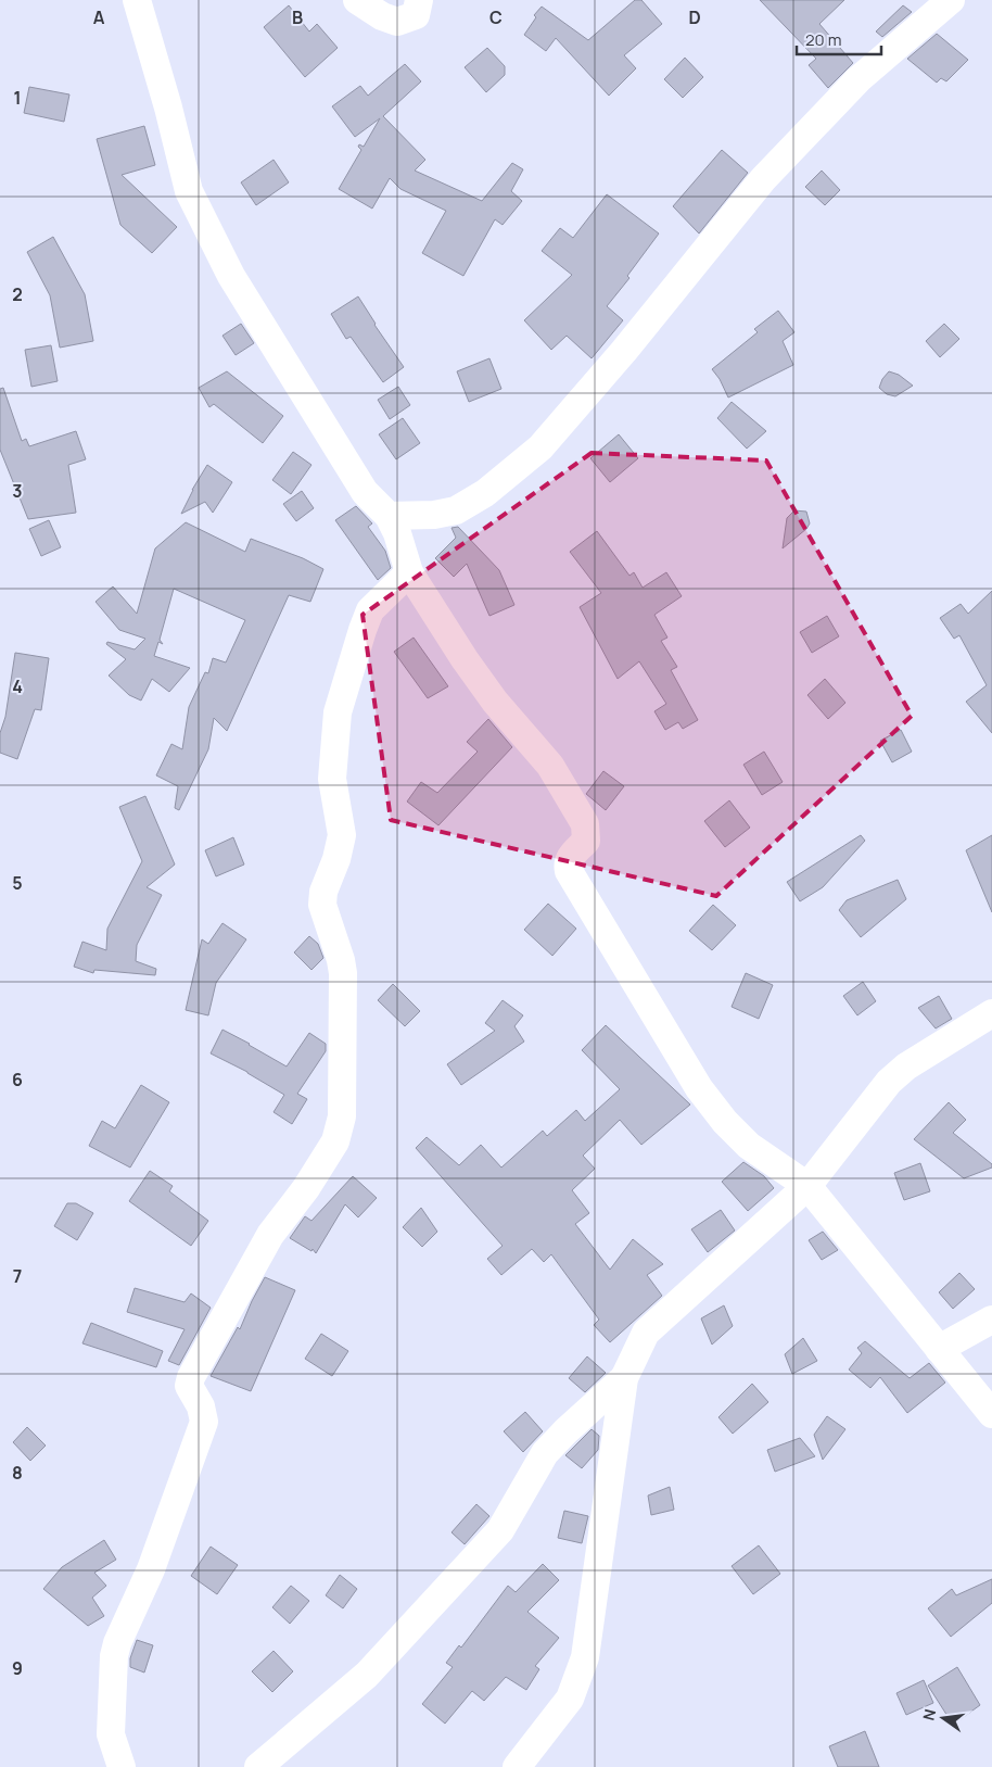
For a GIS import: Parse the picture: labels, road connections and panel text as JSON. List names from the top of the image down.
{
  "scale_bar": "20 m",
  "north": "left",
  "grid": {
    "columns": [
      "A",
      "B",
      "C",
      "D"
    ],
    "rows": [
      "1",
      "2",
      "3",
      "4",
      "5",
      "6",
      "7",
      "8",
      "9"
    ]
  }
}
